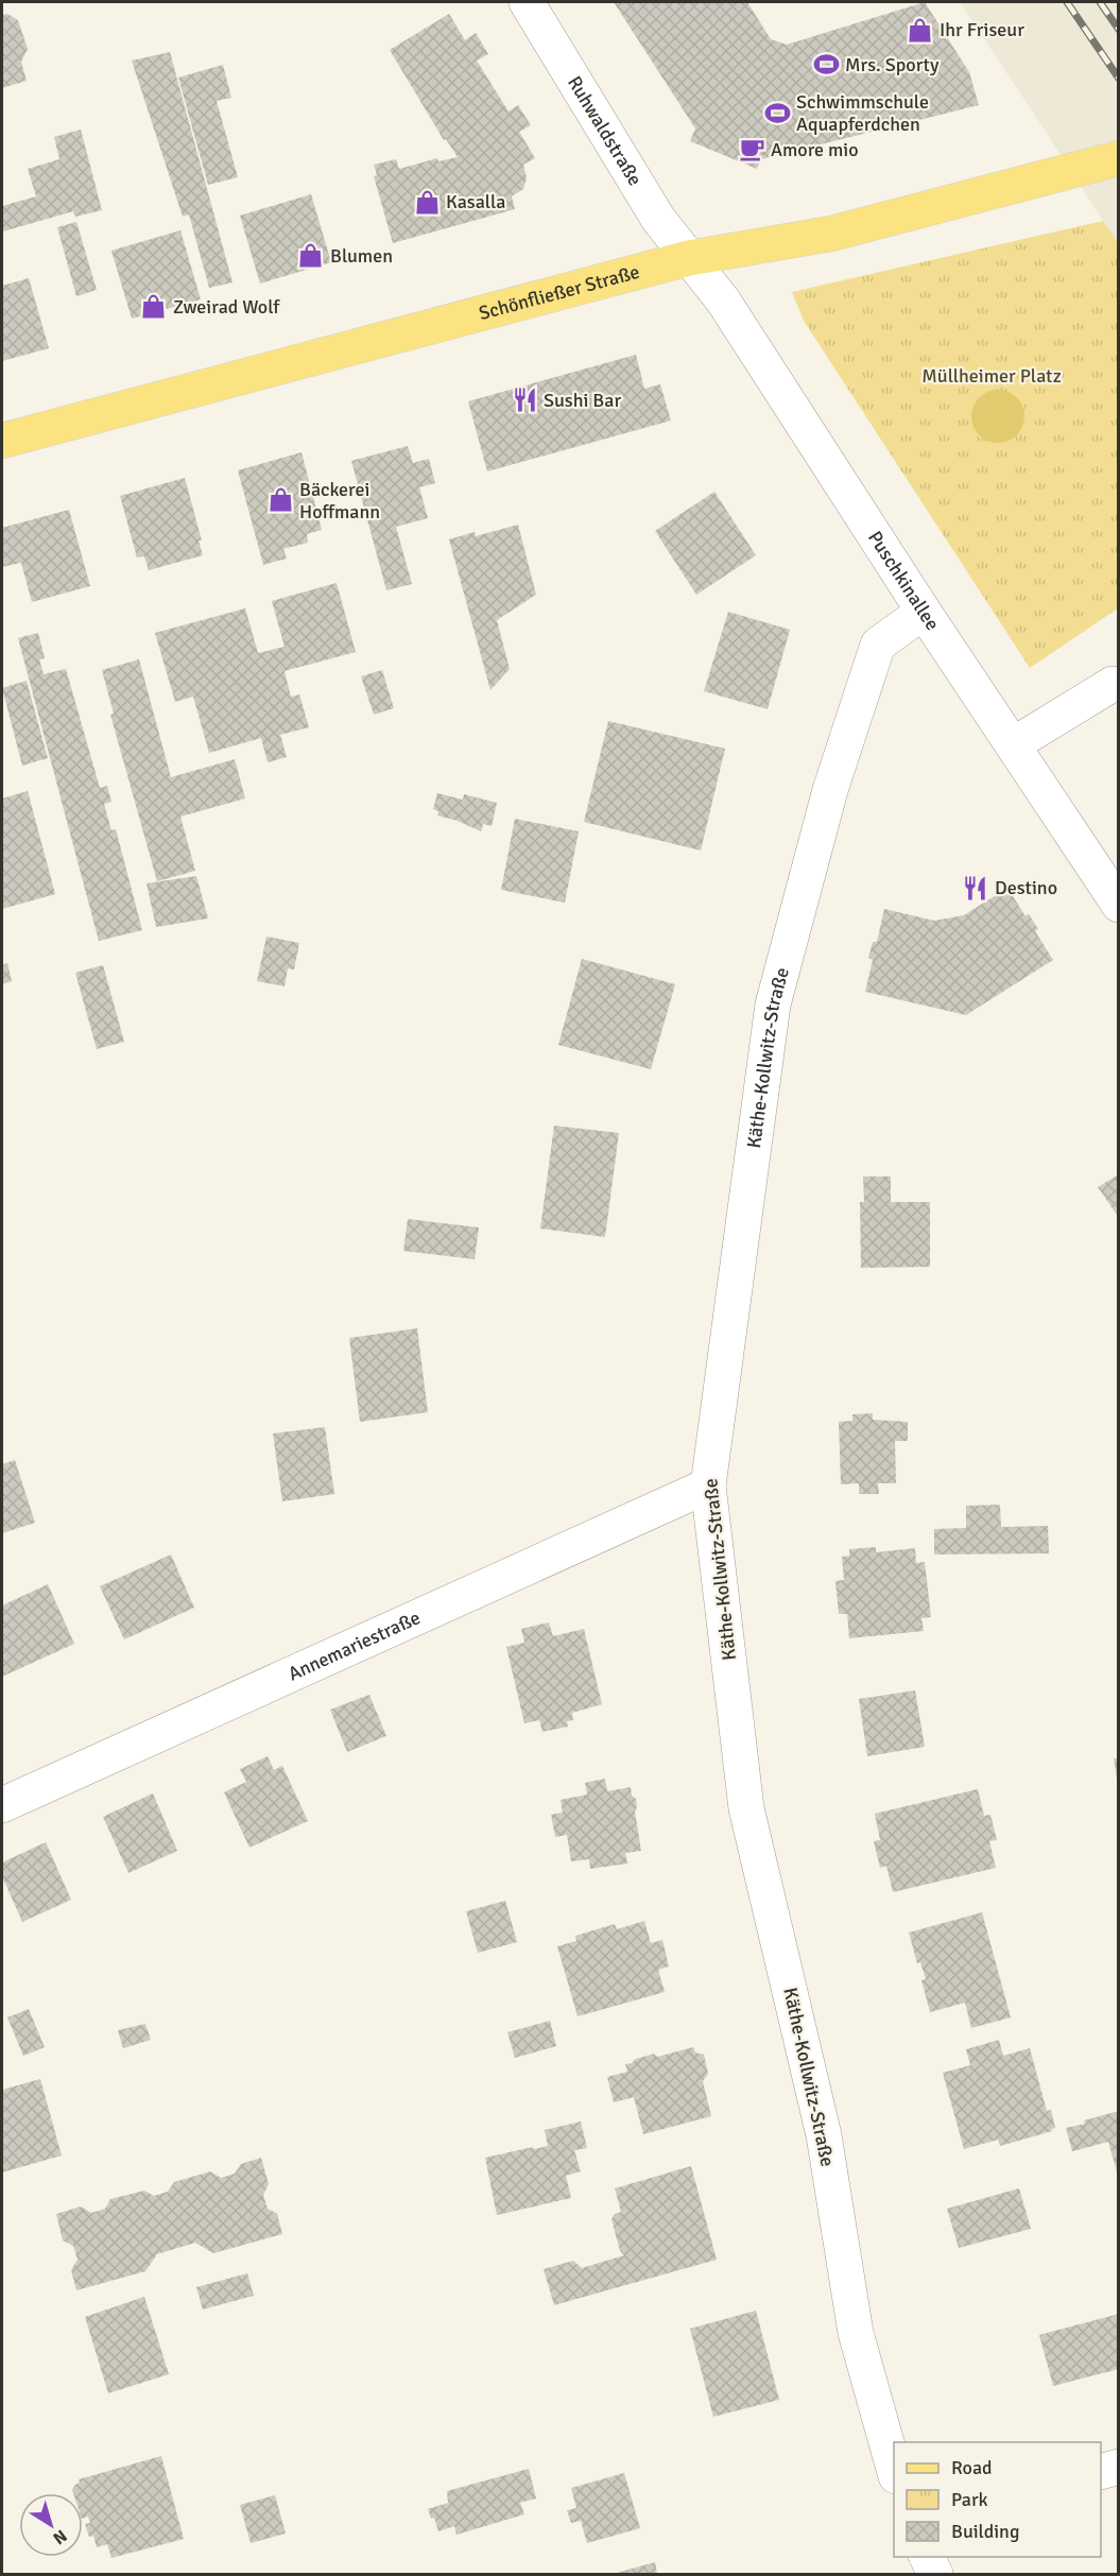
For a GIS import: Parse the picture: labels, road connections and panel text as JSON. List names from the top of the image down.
{
  "streets": {
    "main road": ["Schönfließer Straße"],
    "street": [
      "Ruhwaldstraße",
      "Puschkinallee",
      "Käthe-Kollwitz-Straße",
      "Annemariestraße"
    ]
  },
  "crossings": [
    ["Ruhwaldstraße", "Schönfließer Straße"],
    ["Ruhwaldstraße", "Puschkinallee"],
    ["Schönfließer Straße", "Puschkinallee"],
    ["Puschkinallee", "Käthe-Kollwitz-Straße"],
    ["Käthe-Kollwitz-Straße", "Annemariestraße"]
  ],
  "parks": ["Müllheimer Platz"],
  "places": {
    "shop": [
      "Ihr Friseur",
      "Kasalla",
      "Blumen",
      "Zweirad Wolf",
      "Bäckerei Hoffmann"
    ],
    "sports": ["Mrs. Sporty", "Schwimmschule Aquapferdchen"],
    "cafe": ["Amore mio"],
    "restaurant": ["Sushi Bar", "Destino"]
  },
  "legend": ["Road", "Park", "Building"],
  "north": "bottom right"
}
